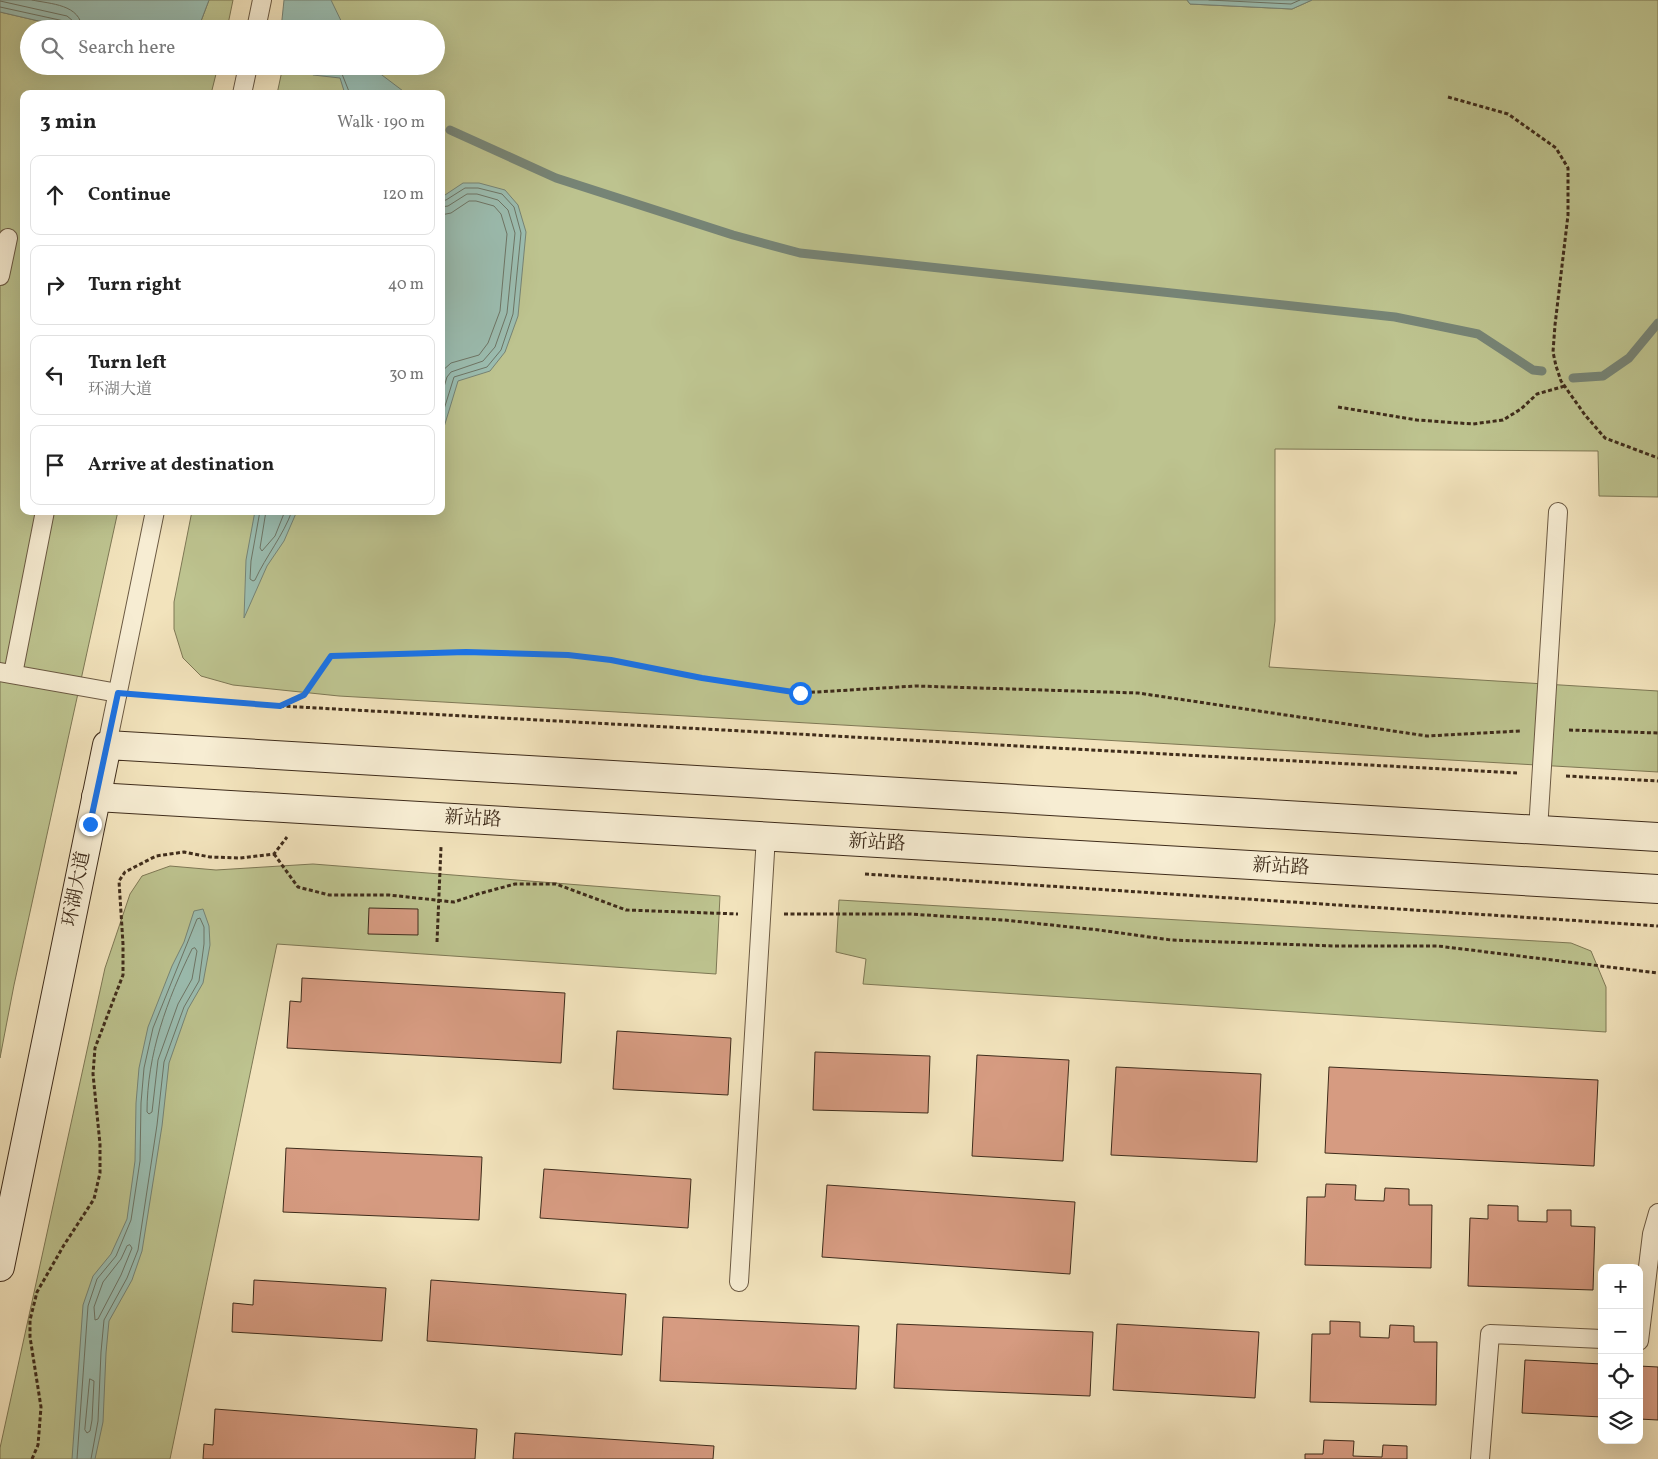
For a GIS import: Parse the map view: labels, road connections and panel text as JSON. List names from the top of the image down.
{
  "streets": {
    "street": ["新站路", "环湖大道"]
  },
  "crossings": [
    ["新站路", "环湖大道"]
  ],
  "page": {
    "search": "Search here",
    "heading": ["3 min", "Walk · 190 m"],
    "list": [
      ["Continue", "120 m"],
      ["Turn right", "40 m"],
      ["Turn left", "环湖大道", "30 m"],
      "Arrive at destination"
    ],
    "map_buttons": ["+", "−"]
  }
}
